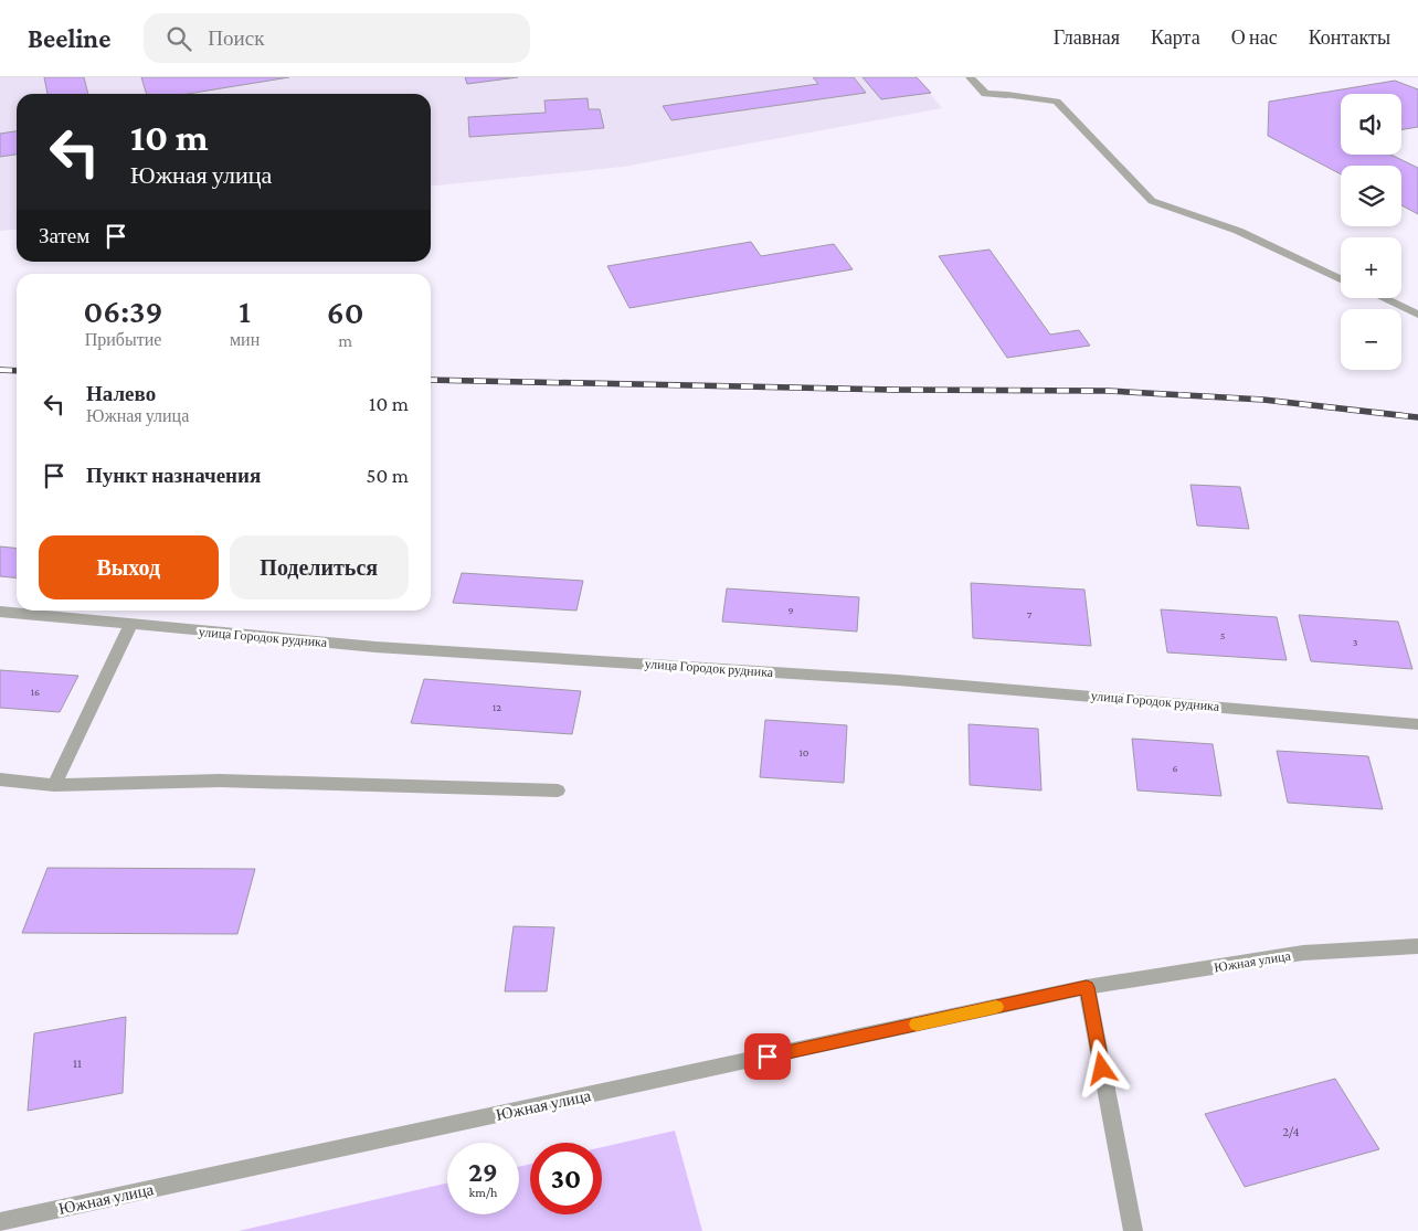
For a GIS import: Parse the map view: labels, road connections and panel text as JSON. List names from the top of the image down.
{
  "streets": {
    "street": ["улица Городок рудника", "Южная улица"]
  },
  "house_numbers": [
    "9",
    "7",
    "5",
    "3",
    "16",
    "12",
    "10",
    "6",
    "11",
    "2/4"
  ],
  "page": {
    "header": "Beeline",
    "search": "Поиск",
    "nav": [
      "Главная",
      "Карта",
      "О нас",
      "Контакты"
    ],
    "map_buttons": ["+", "−"],
    "turn": ["10 m", "Южная улица"],
    "then": "Затем",
    "eta": [
      "06:39",
      "Прибытие",
      "1",
      "мин",
      "60",
      "m"
    ],
    "list": [
      {
        "name": "Налево",
        "note": "Южная улица",
        "value": "10 m"
      },
      {
        "name": "Пункт назначения",
        "value": "50 m"
      }
    ],
    "buttons": ["Выход", "Поделиться"],
    "speed": "29 km/h",
    "limit": "30"
  }
}
